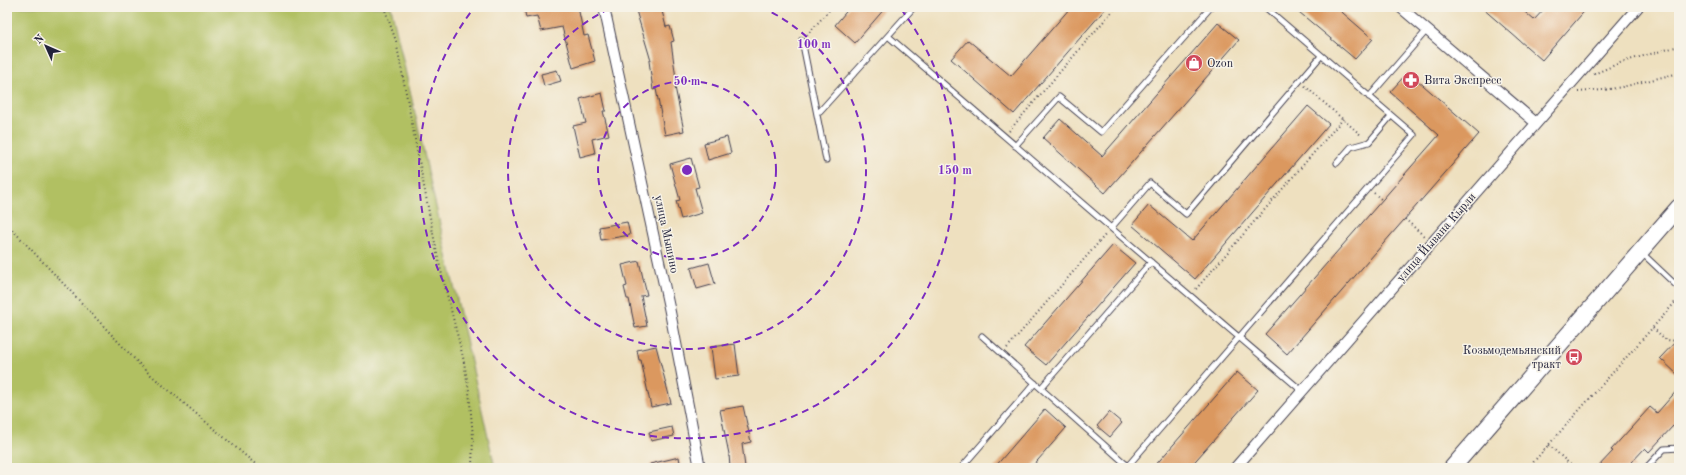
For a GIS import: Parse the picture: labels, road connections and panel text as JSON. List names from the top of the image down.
{
  "streets": {
    "street": ["улица Мышино", "улица Йывана Кырли"]
  },
  "places": {
    "shop": ["Ozon"],
    "pharmacy": ["Вита Экспресс"],
    "bus stop": ["Козьмодемьянский тракт"]
  },
  "north": "top left",
  "rings": ["100 m", "50 m", "150 m"]
}
